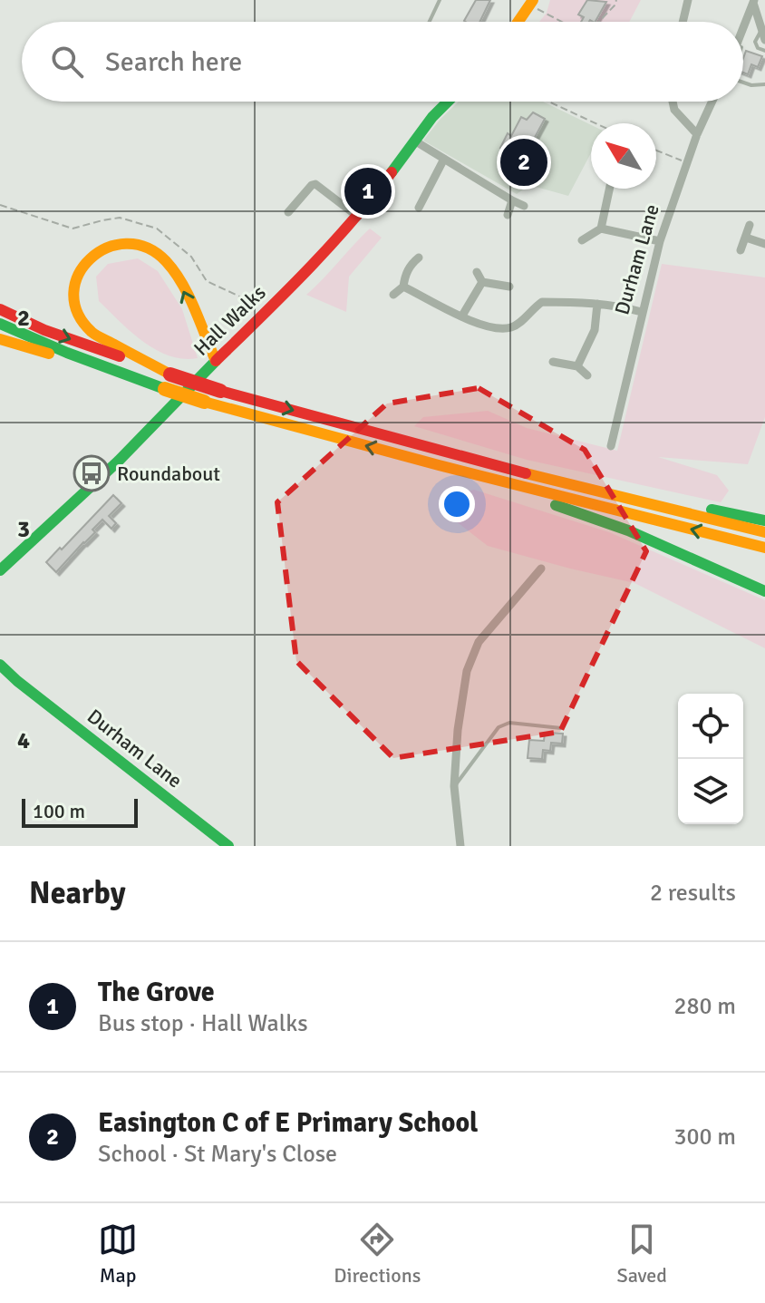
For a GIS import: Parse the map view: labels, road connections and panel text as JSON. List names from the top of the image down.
{
  "streets": {
    "main road": ["Durham Lane", "Hall Walks"]
  },
  "places": {
    "bus stop": ["Roundabout"]
  },
  "scale_bar": "100 m",
  "north": "top left",
  "page": {
    "search": "Search here",
    "pins": ["2", "1"],
    "scale": "100 m",
    "heading": ["Nearby", "2 results"],
    "list": [
      {
        "mark": "1",
        "name": "The Grove",
        "note": "Bus stop · Hall Walks",
        "value": "280 m"
      },
      {
        "mark": "2",
        "name": "Easington C of E Primary School",
        "note": "School · St Mary's Close",
        "value": "300 m"
      }
    ],
    "nav": ["Map", "Directions", "Saved"]
  },
  "grid": {
    "rows": ["2", "3", "4"]
  }
}
